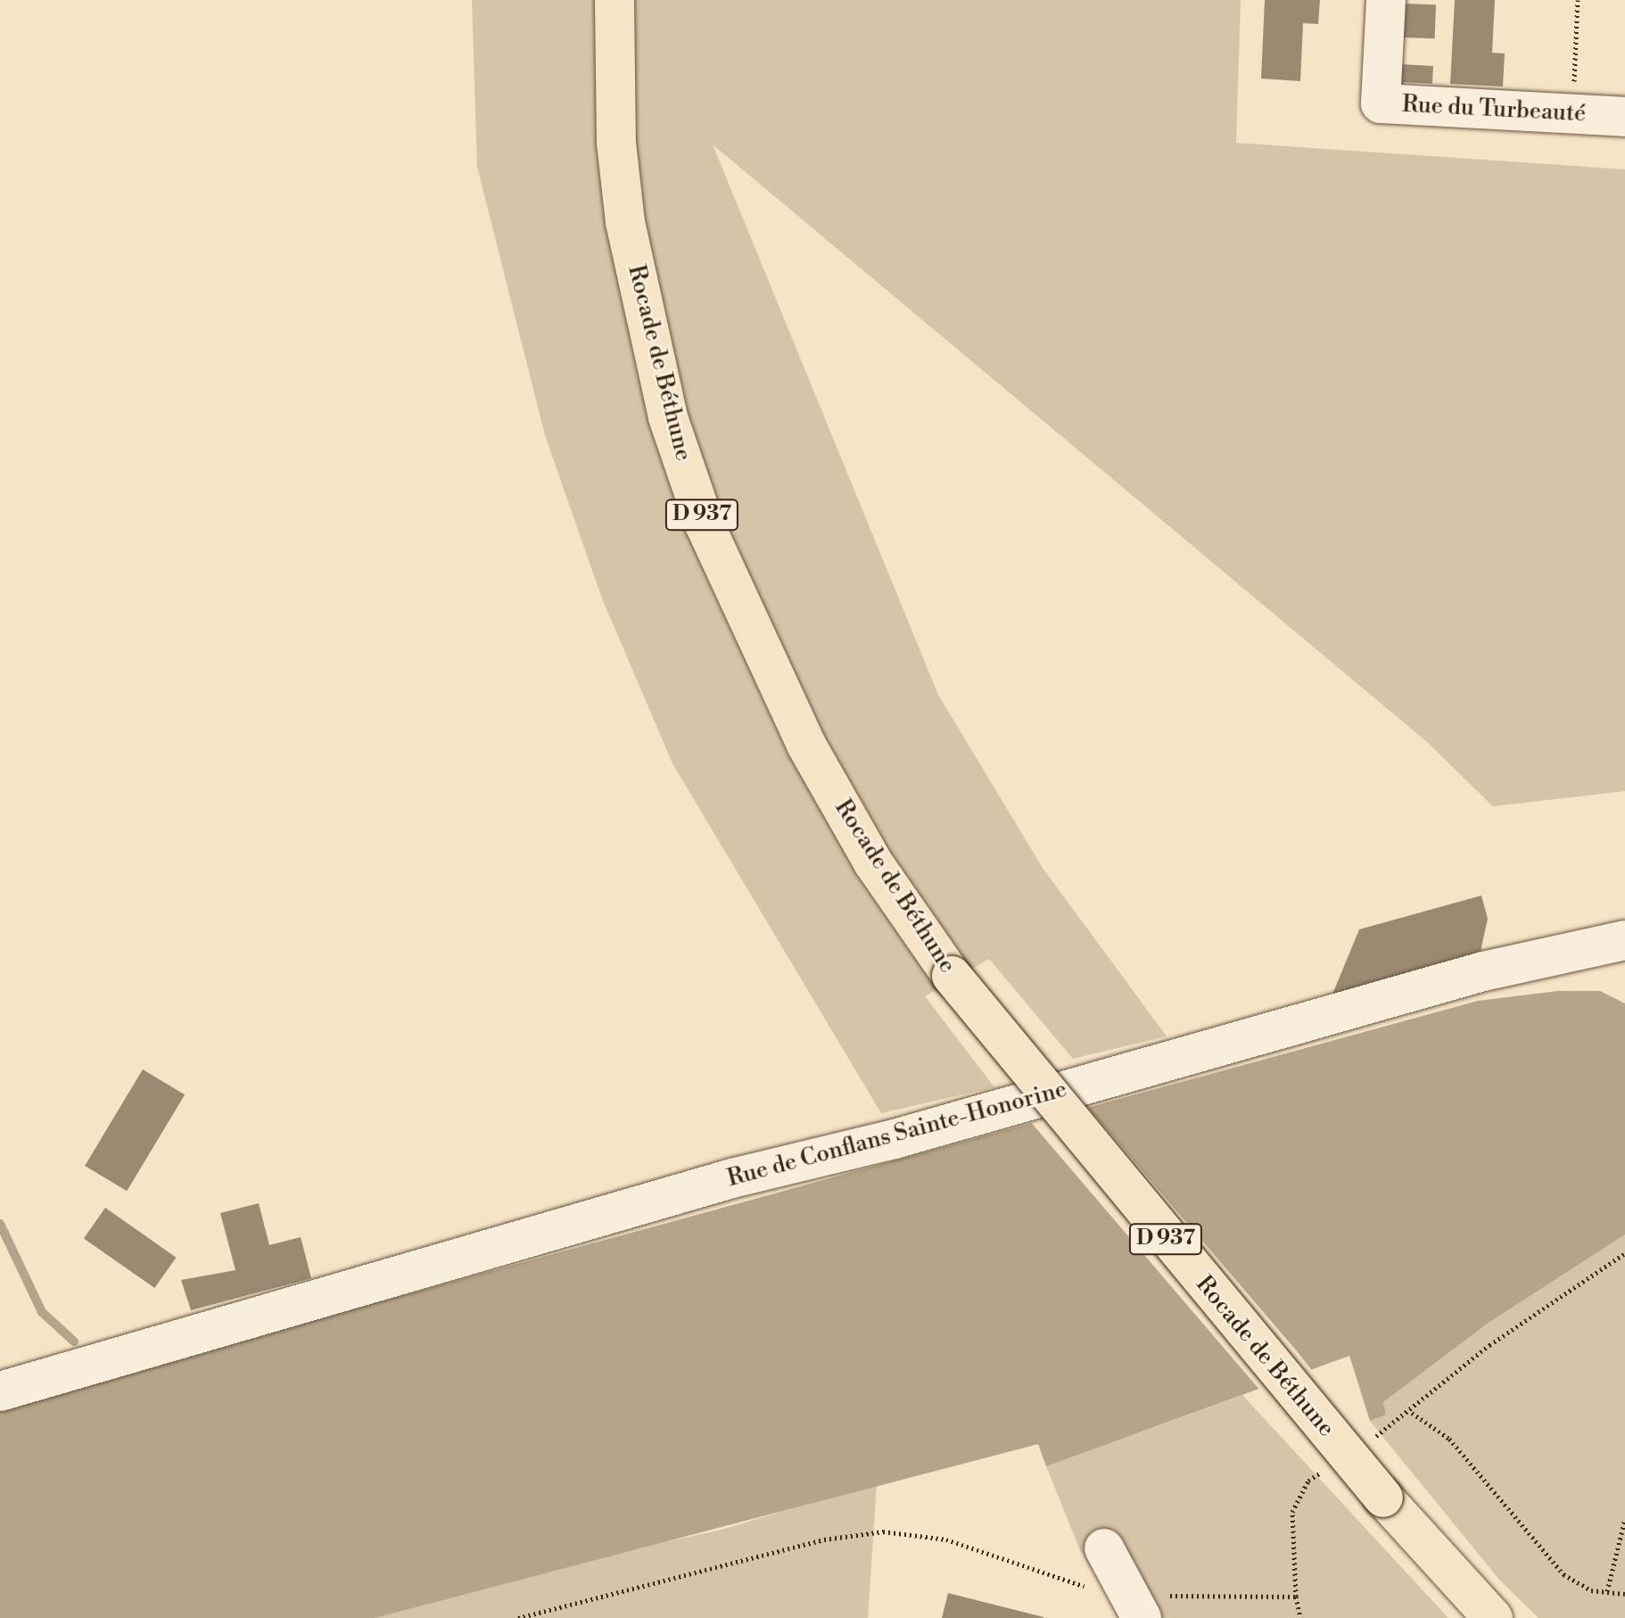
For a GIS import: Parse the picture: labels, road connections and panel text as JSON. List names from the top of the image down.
{
  "streets": {
    "main road": ["Rocade de Béthune", "D 937"],
    "street": ["Rue du Turbeauté", "Rue de Conflans Sainte-Honorine"]
  }
}
